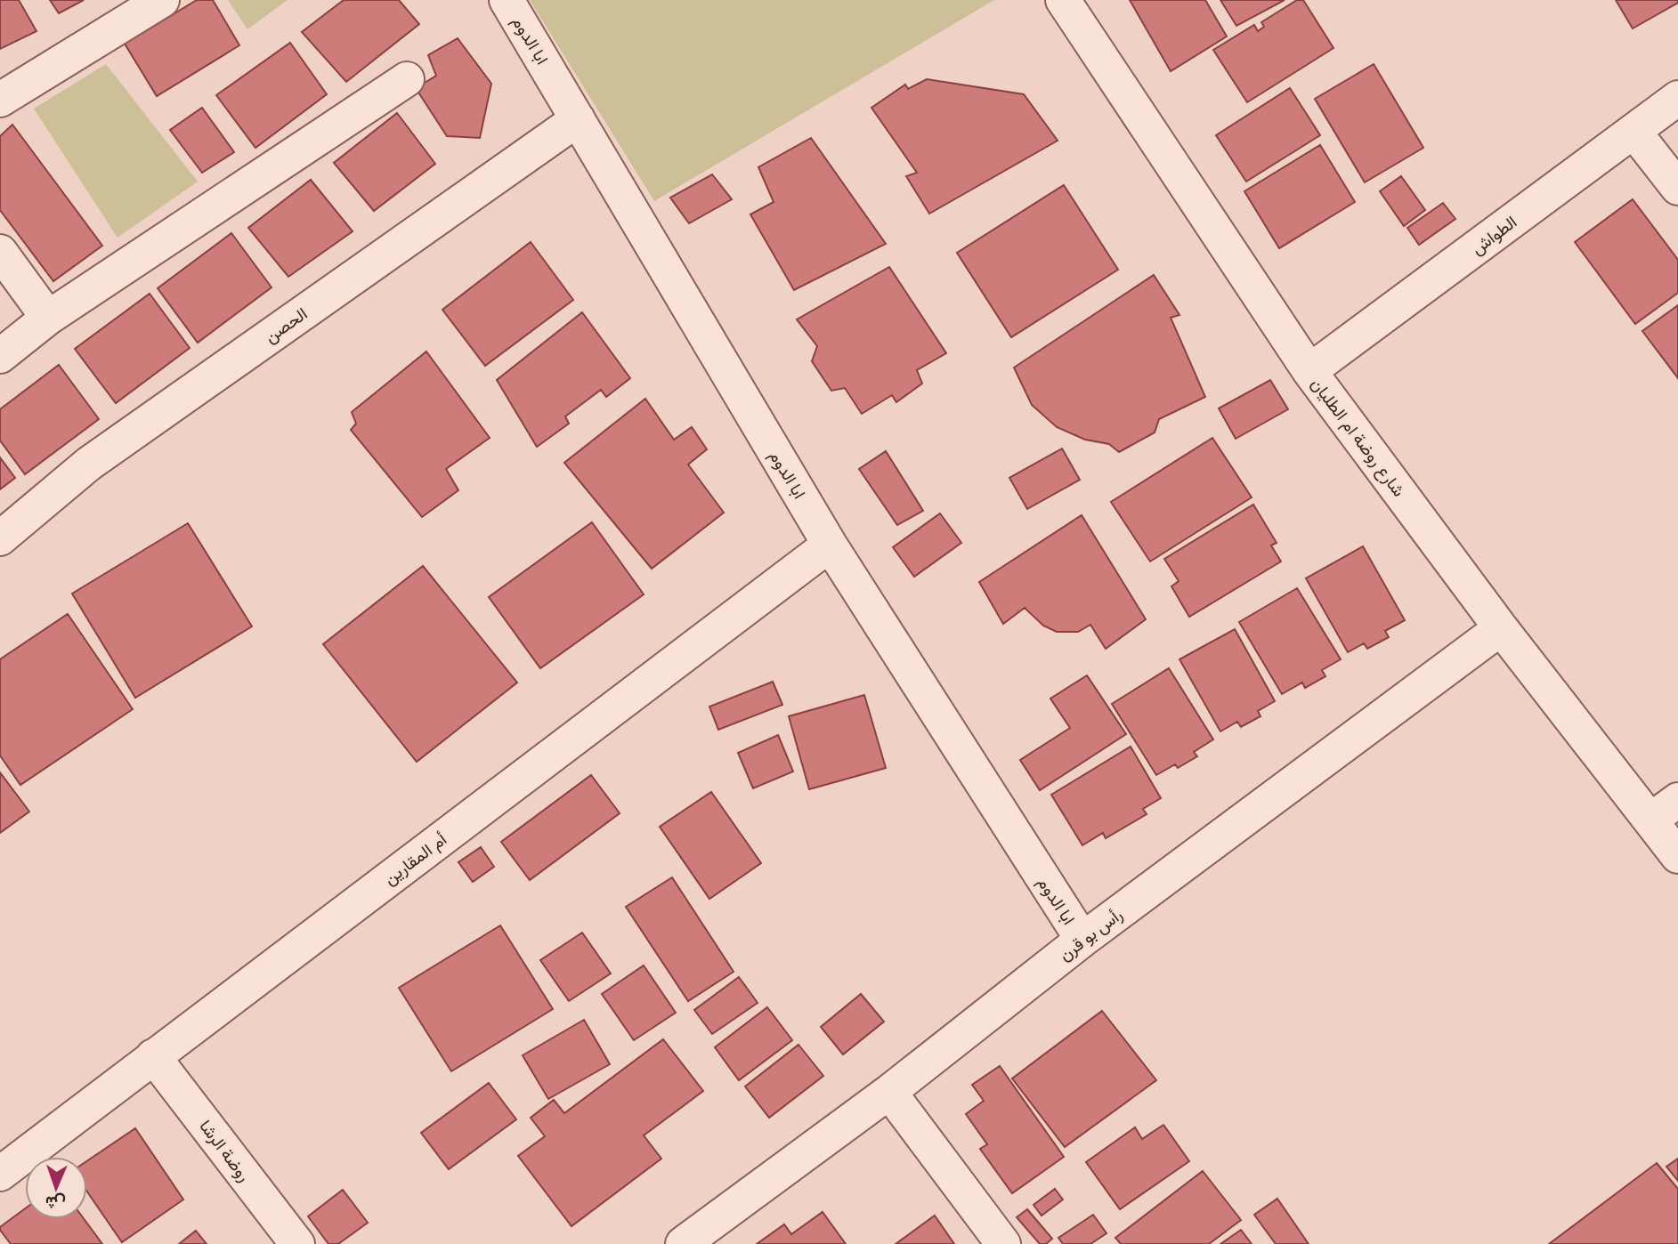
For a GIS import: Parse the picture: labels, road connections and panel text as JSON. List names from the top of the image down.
{
  "streets": {
    "street": [
      "ابا الدوم",
      "الطواش",
      "الحصن",
      "شارع روضة ام الطليان",
      "أم المقارين",
      "رأس بو قرن",
      "روضة الرشا"
    ]
  },
  "crossings": [
    ["ابا الدوم", "الحصن"],
    ["ابا الدوم", "أم المقارين"],
    ["ابا الدوم", "رأس بو قرن"],
    ["الطواش", "شارع روضة ام الطليان"],
    ["شارع روضة ام الطليان", "رأس بو قرن"],
    ["أم المقارين", "روضة الرشا"]
  ],
  "north": "bottom"
}
